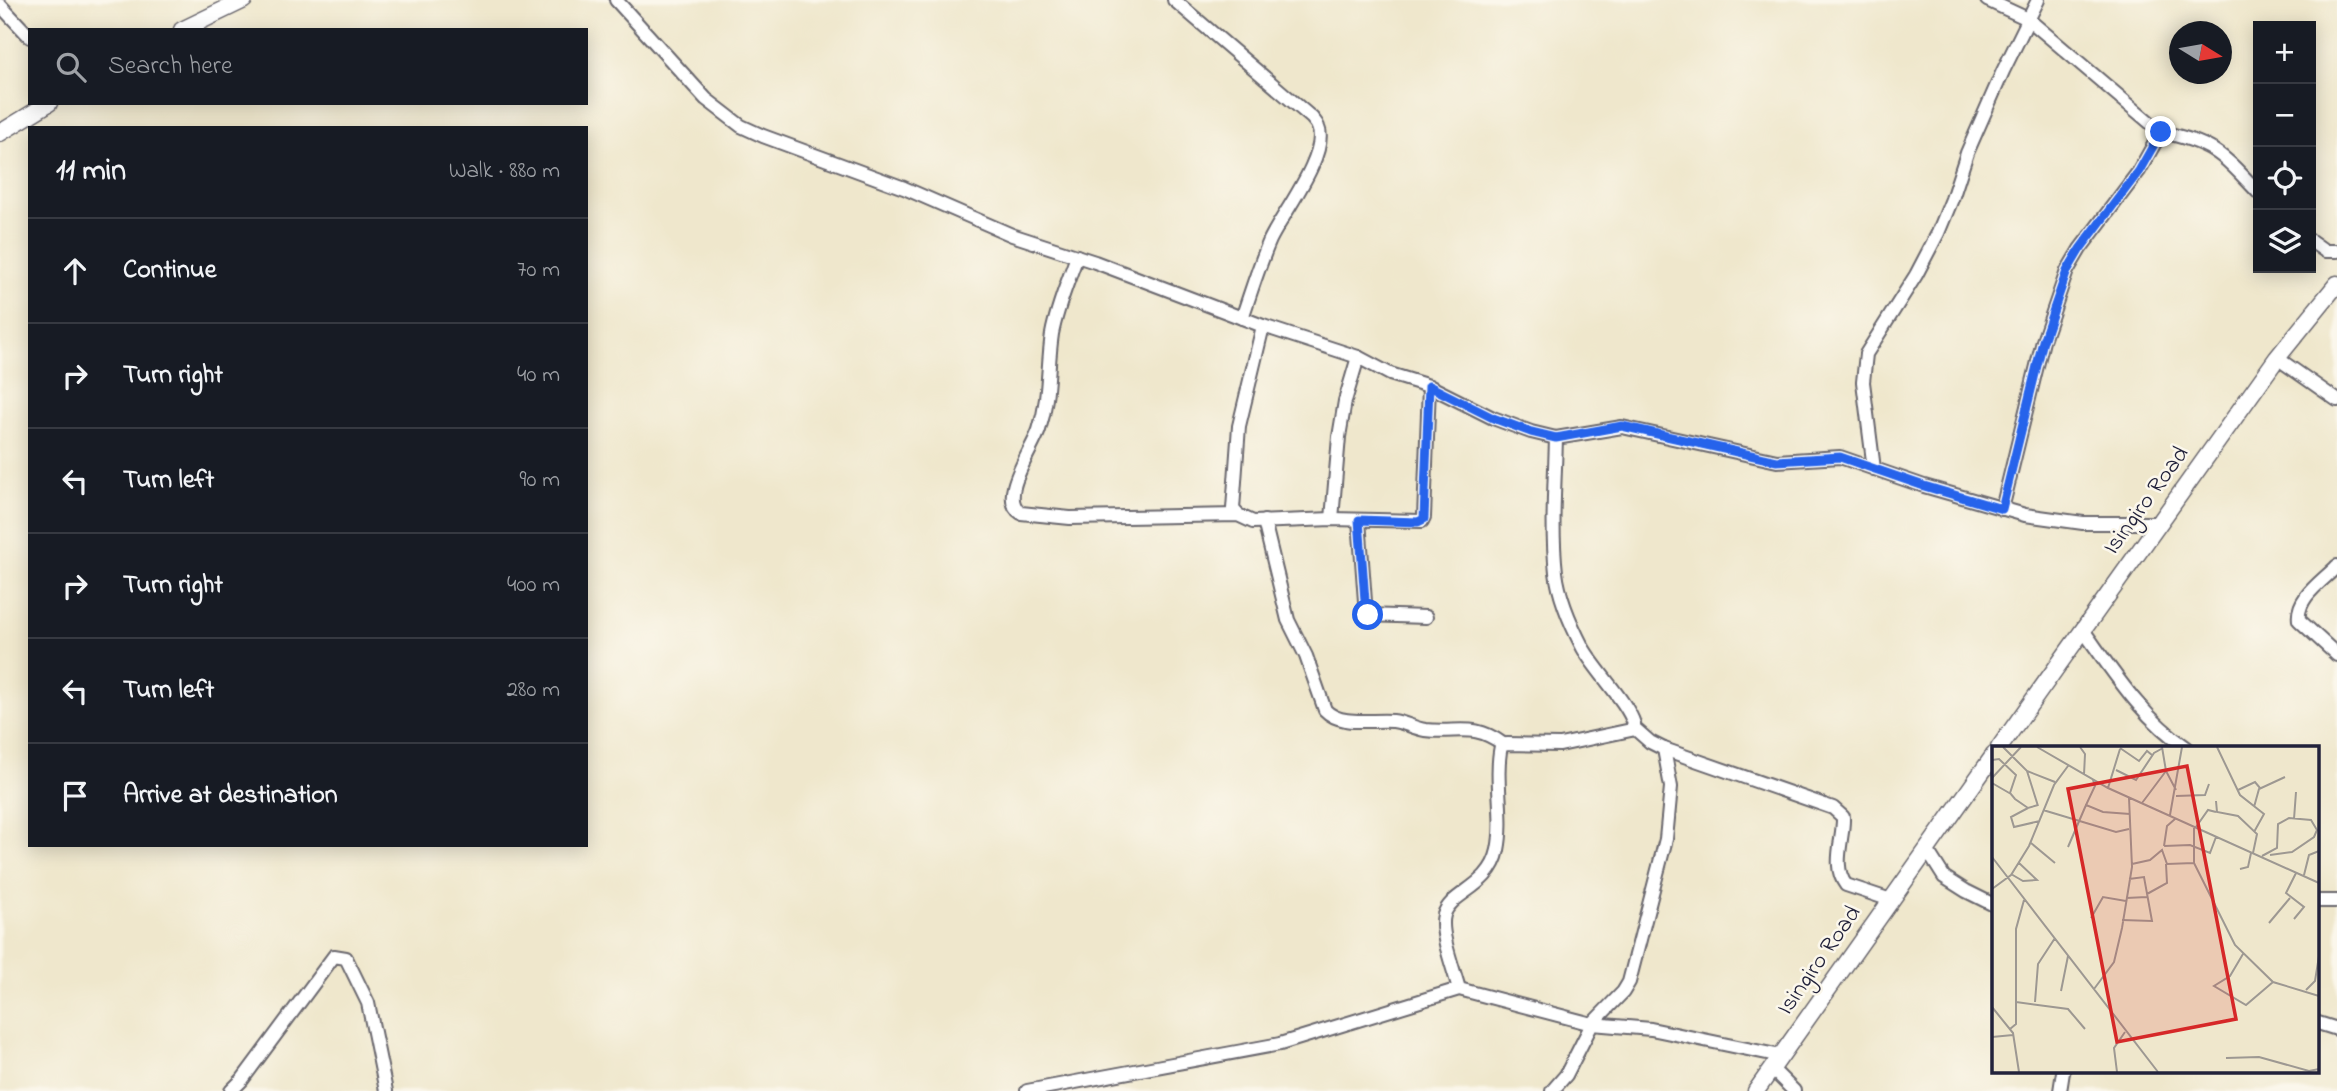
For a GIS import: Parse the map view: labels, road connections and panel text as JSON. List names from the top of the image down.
{
  "streets": {
    "main road": ["Isingiro Road"]
  },
  "north": "right",
  "page": {
    "map_buttons": ["+", "−"],
    "search": "Search here",
    "heading": ["11 min", "Walk · 880 m"],
    "list": [
      ["Continue", "70 m"],
      ["Turn right", "40 m"],
      ["Turn left", "90 m"],
      ["Turn right", "400 m"],
      ["Turn left", "280 m"],
      "Arrive at destination"
    ]
  }
}
